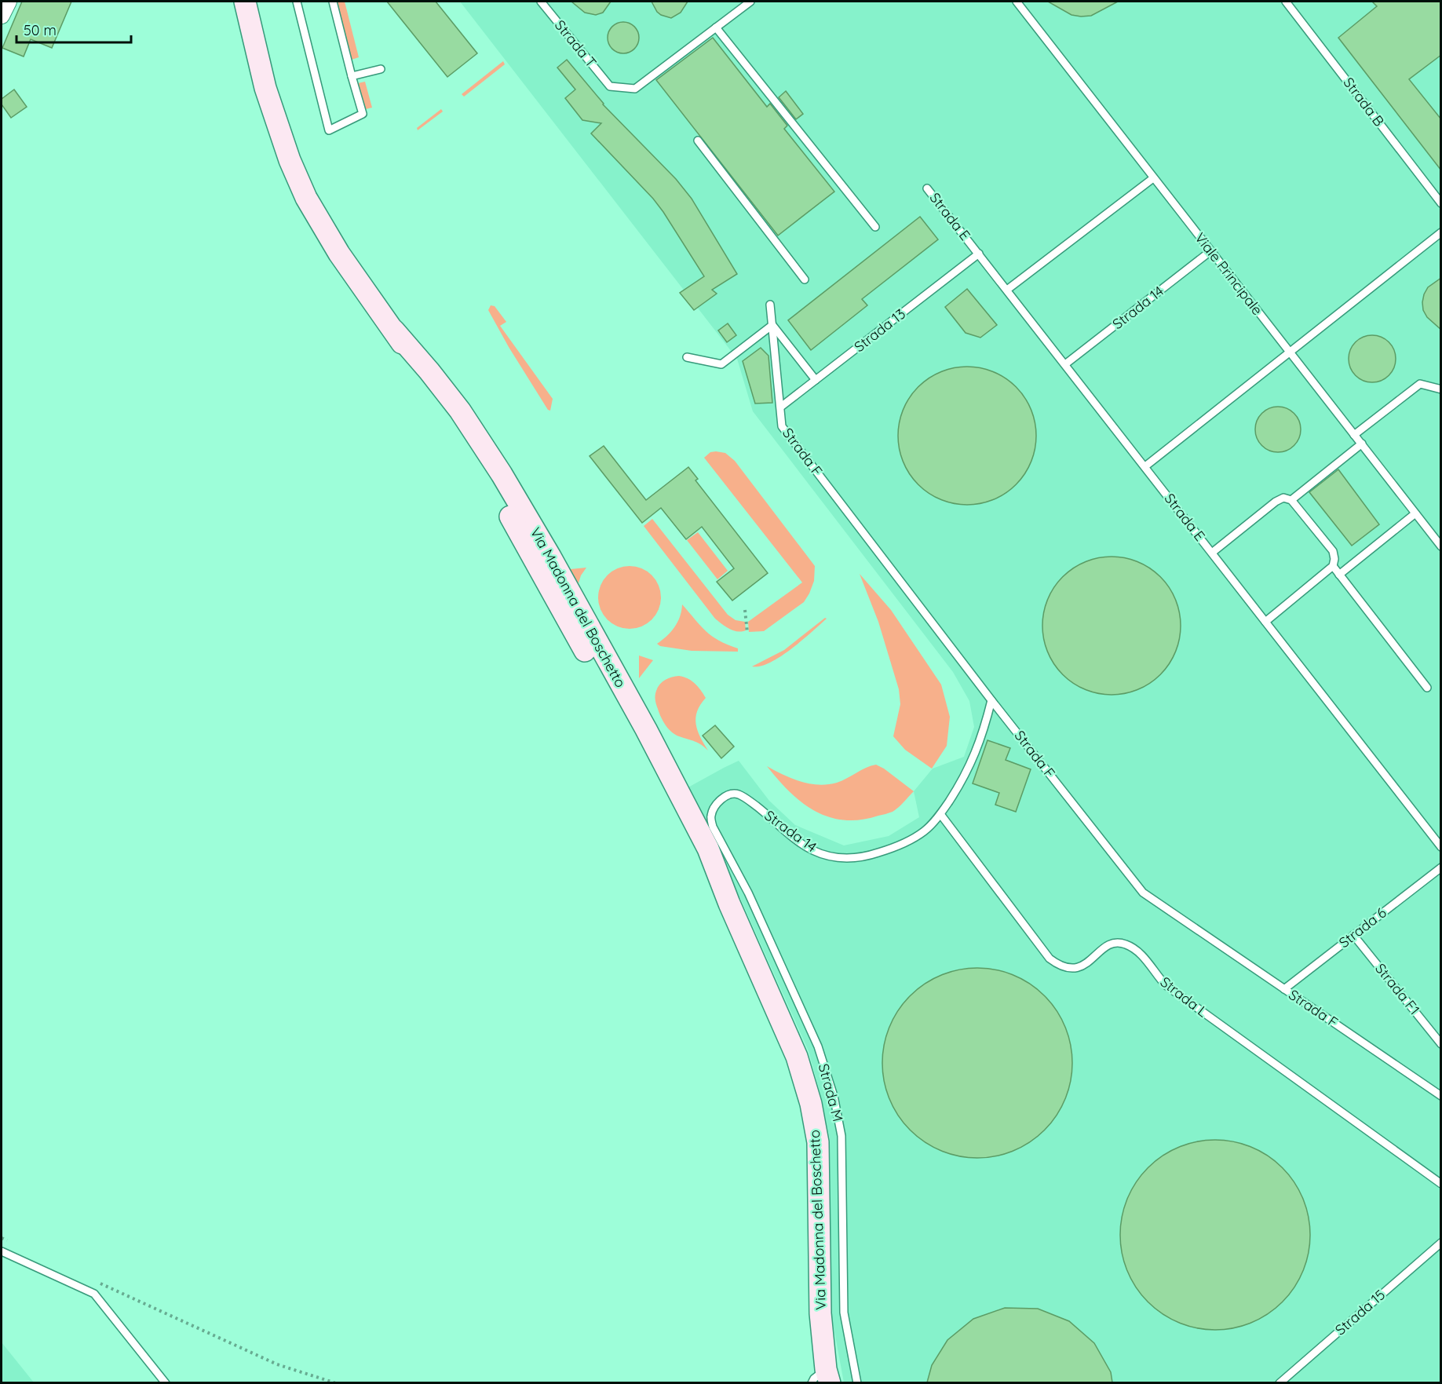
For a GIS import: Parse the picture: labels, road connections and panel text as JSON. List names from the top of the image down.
{
  "streets": {
    "main road": ["Via Madonna del Boschetto"],
    "lane": [
      "Strada T",
      "Strada B",
      "Strada E",
      "Viale Principale",
      "Strada 14",
      "Strada 13",
      "Strada F",
      "Strada 6",
      "Strada F1",
      "Strada L",
      "Strada M",
      "Strada 15"
    ]
  },
  "crossings": [
    ["Strada E", "Strada 14"],
    ["Strada E", "Strada 13"],
    ["Viale Principale", "Strada 14"],
    ["Strada 14", "Strada F"],
    ["Strada 14", "Strada L"],
    ["Strada 14", "Strada M"],
    ["Strada 13", "Strada F"],
    ["Strada F", "Strada 6"],
    ["Strada 6", "Strada F1"]
  ],
  "scale_bar": "50 m"
}
